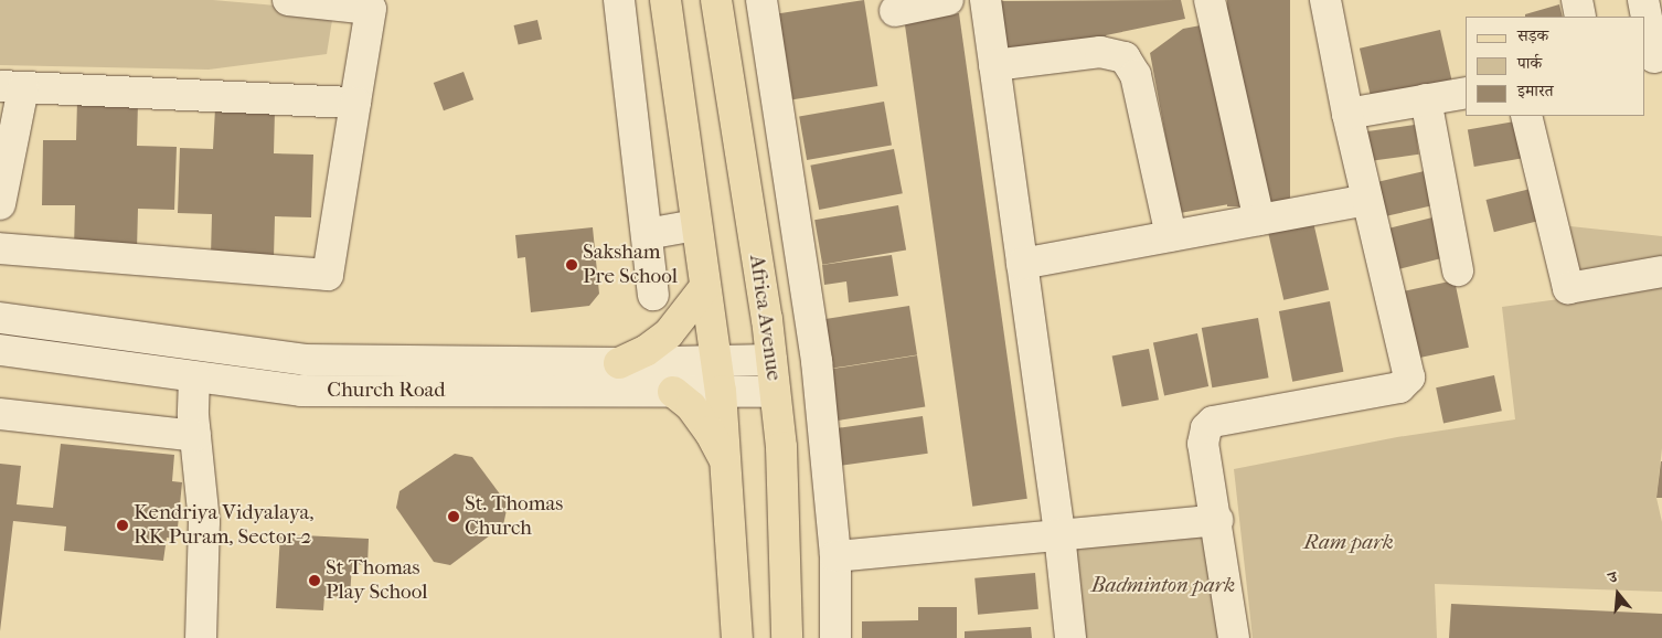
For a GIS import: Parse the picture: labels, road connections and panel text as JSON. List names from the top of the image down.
{
  "streets": {
    "main road": ["Africa Avenue"],
    "street": ["Church Road"]
  },
  "crossings": [
    ["Africa Avenue", "Church Road"]
  ],
  "parks": ["Ram park", "Badminton park"],
  "places": [
    "Saksham Pre School",
    "St. Thomas Church",
    "Kendriya Vidyalaya, RK Puram, Sector-2",
    "St Thomas Play School"
  ],
  "legend": ["सड़क", "पार्क", "इमारत"],
  "north": "top"
}
